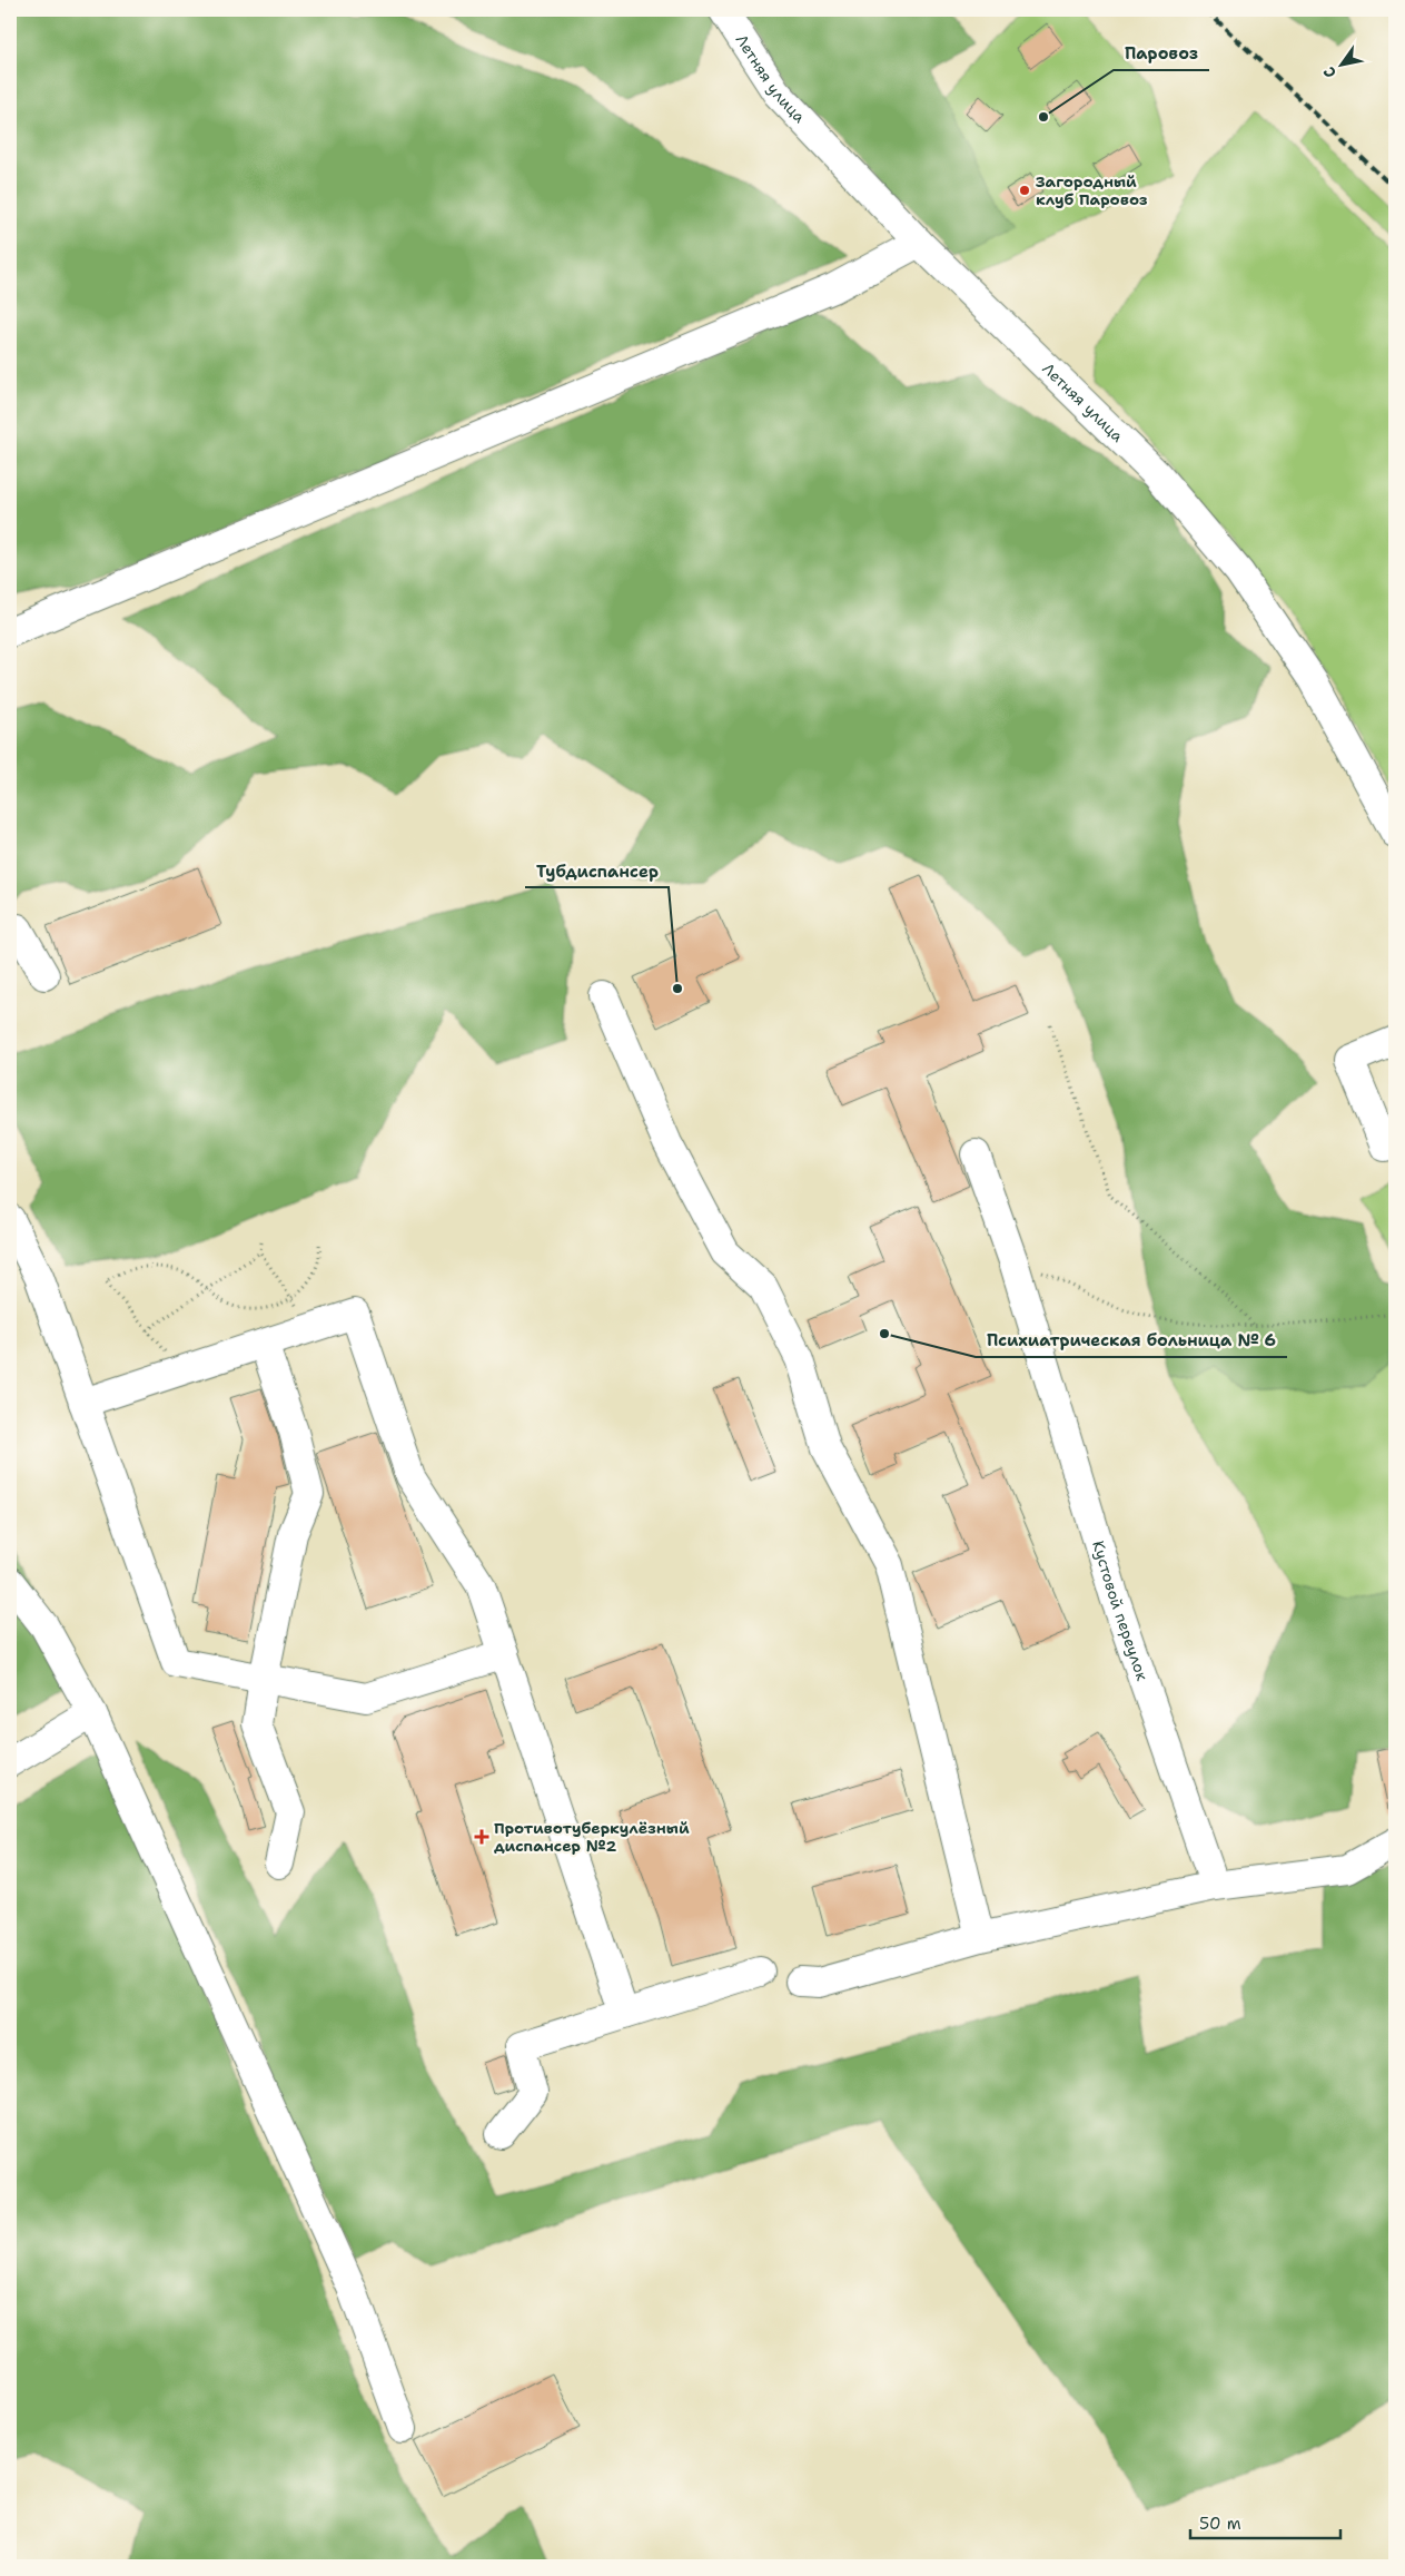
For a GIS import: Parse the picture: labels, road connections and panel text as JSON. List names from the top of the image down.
{
  "streets": {
    "street": ["Летняя улица", "Кустовой переулок"]
  },
  "places": {
    "other": [
      "Паровоз",
      "Загородный клуб Паровоз",
      "Тубдиспансер",
      "Психиатрическая больница № 6"
    ],
    "health": ["Противотуберкулёзный диспансер №2"]
  },
  "scale_bar": "50 m",
  "north": "bottom left"
}
